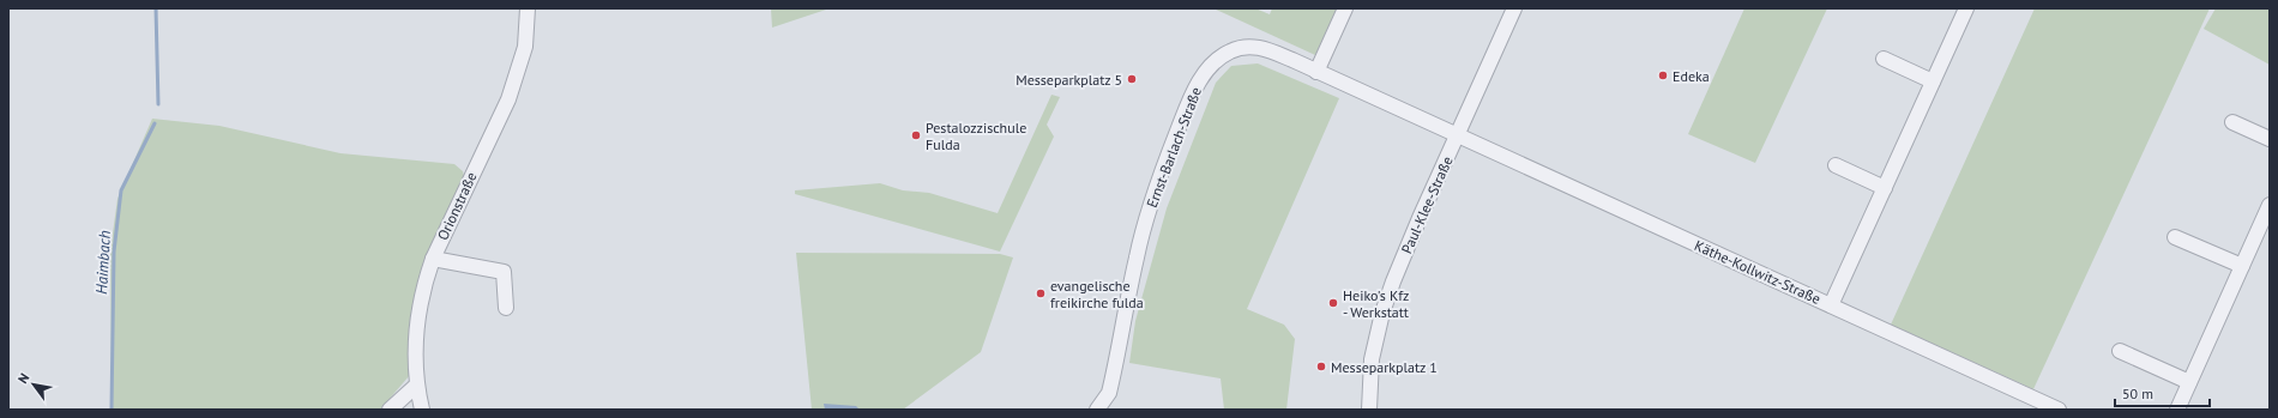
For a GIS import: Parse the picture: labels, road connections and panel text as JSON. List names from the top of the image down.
{
  "streets": {
    "street": [
      "Ernst-Barlach-Straße",
      "Paul-Klee-Straße",
      "Orionstraße",
      "Käthe-Kollwitz-Straße"
    ]
  },
  "crossings": [
    ["Ernst-Barlach-Straße", "Paul-Klee-Straße"],
    ["Ernst-Barlach-Straße", "Käthe-Kollwitz-Straße"],
    ["Paul-Klee-Straße", "Käthe-Kollwitz-Straße"]
  ],
  "water": ["Haimbach"],
  "places": [
    "Edeka",
    "Messeparkplatz 5",
    "Pestalozzischule Fulda",
    "evangelische freikirche fulda",
    "Heiko's Kfz - Werkstatt",
    "Messeparkplatz 1"
  ],
  "scale_bar": "50 m",
  "north": "top left"
}
